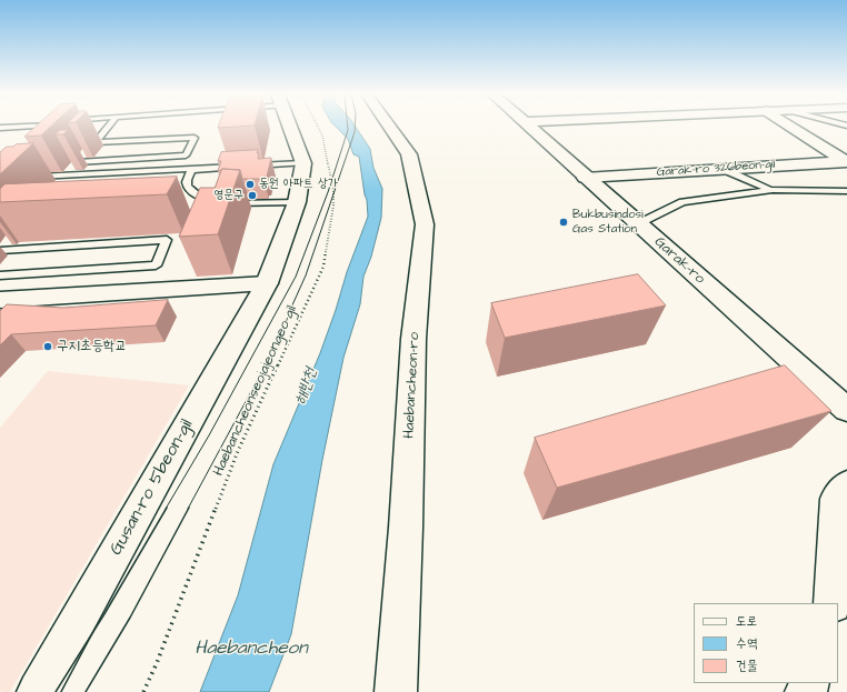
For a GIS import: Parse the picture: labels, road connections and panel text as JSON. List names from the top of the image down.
{
  "streets": {
    "street": [
      "Garak-ro 326beon-gil",
      "Garak-ro",
      "Haebancheon-ro",
      "Gusan-ro 5beon-gil"
    ],
    "path": ["Haebancheonseojajeongeo-gil"]
  },
  "crossings": [
    ["Garak-ro 326beon-gil", "Garak-ro"]
  ],
  "water": ["해반천", "Haebancheon"],
  "places": [
    "동원 아파트 상가",
    "영문구",
    "Bukbusindosi Gas Station",
    "구지초등학교"
  ],
  "legend": ["도로", "수역", "건물"]
}
